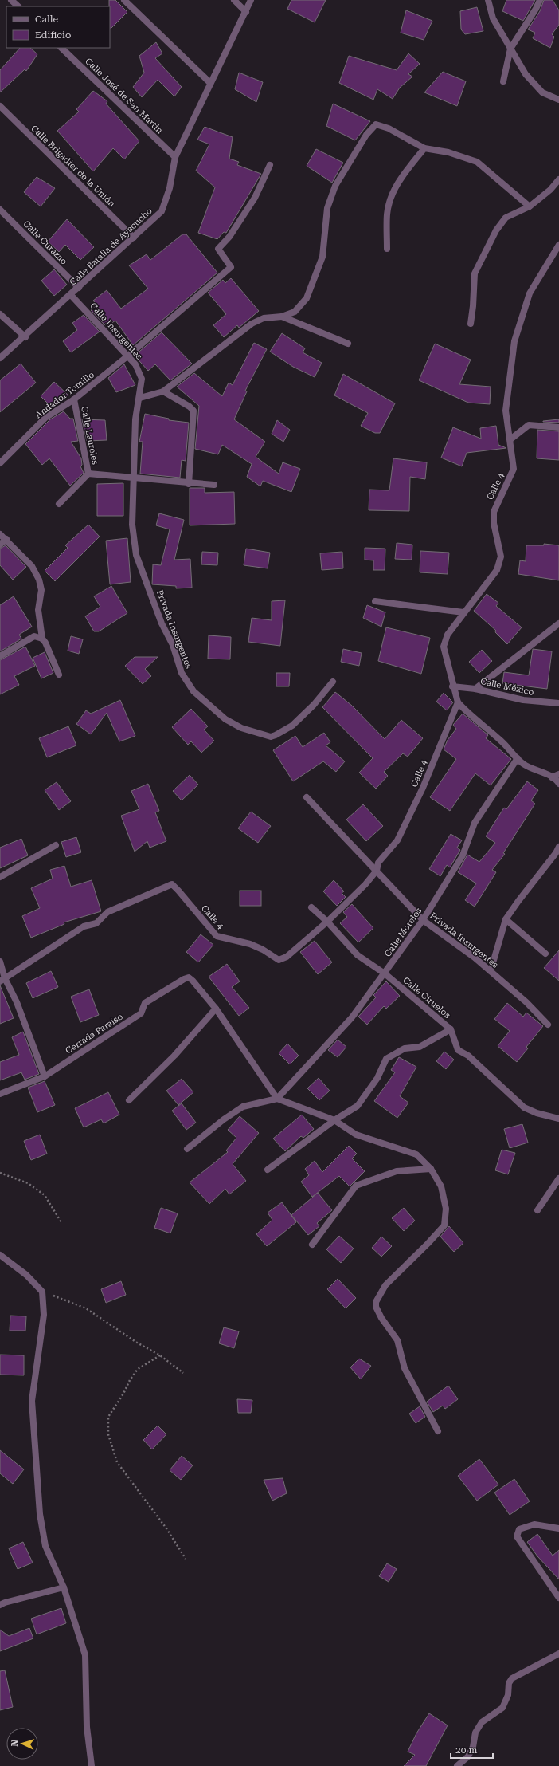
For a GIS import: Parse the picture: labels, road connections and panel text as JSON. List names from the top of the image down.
{
  "streets": {
    "street": [
      "Calle José de San Martín",
      "Calle Brigadier de la Unión",
      "Calle Curazao",
      "Calle Batalla de Ayacucho",
      "Calle Insurgentes",
      "Andador Tomillo",
      "Calle Laureles",
      "Calle 4",
      "Privada Insurgentes",
      "Calle México",
      "Calle Morelos",
      "Calle Ciruelos",
      "Cerrada Paraíso"
    ]
  },
  "crossings": [
    ["Calle José de San Martín", "Calle Batalla de Ayacucho"],
    ["Calle Brigadier de la Unión", "Calle Batalla de Ayacucho"],
    ["Calle Curazao", "Calle Batalla de Ayacucho"],
    ["Calle Batalla de Ayacucho", "Calle Insurgentes"],
    ["Calle Insurgentes", "Andador Tomillo"],
    ["Calle Insurgentes", "Privada Insurgentes"],
    ["Andador Tomillo", "Calle Laureles"],
    ["Calle 4", "Privada Insurgentes"],
    ["Calle 4", "Calle México"],
    ["Calle 4", "Calle Ciruelos"],
    ["Privada Insurgentes", "Calle Morelos"],
    ["Calle Morelos", "Calle Ciruelos"]
  ],
  "legend": ["Calle", "Edificio"],
  "scale_bar": "20 m",
  "north": "left"
}
